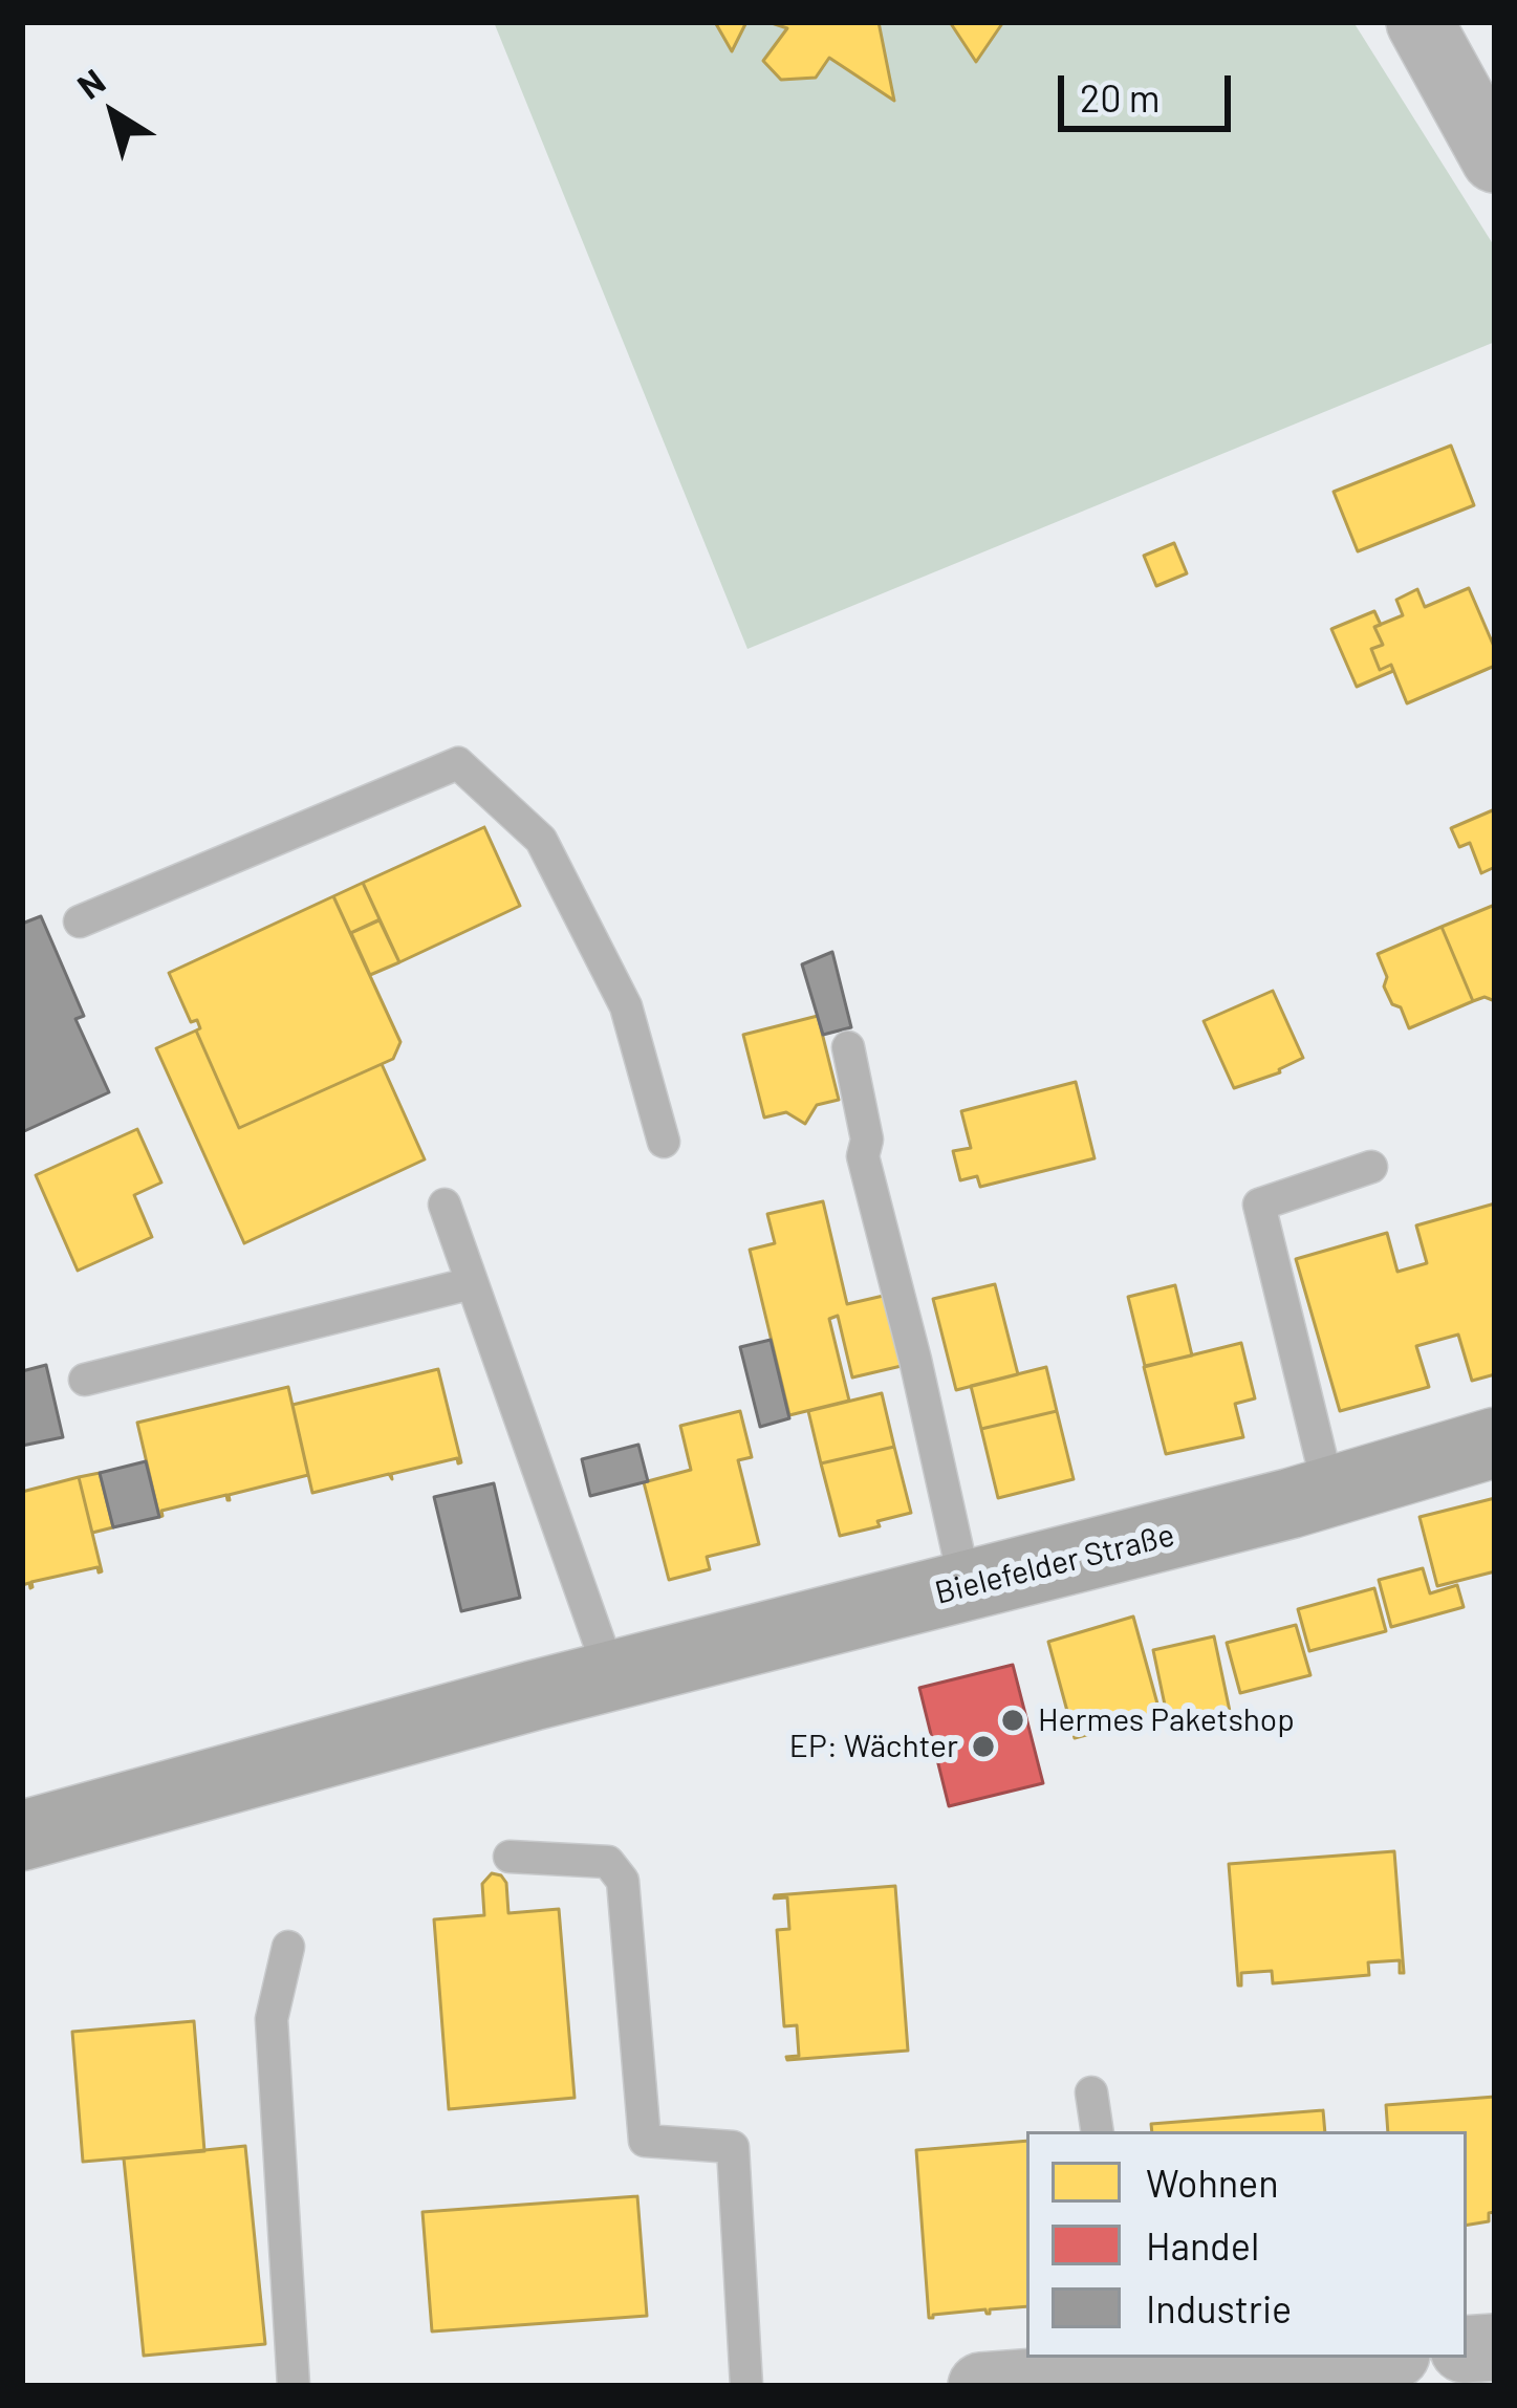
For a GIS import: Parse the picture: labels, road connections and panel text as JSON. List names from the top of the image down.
{
  "streets": {
    "main road": ["Bielefelder Straße"]
  },
  "places": ["Hermes Paketshop", "EP: Wächter"],
  "legend": ["Wohnen", "Handel", "Industrie"],
  "scale_bar": "20 m",
  "north": "top left"
}
